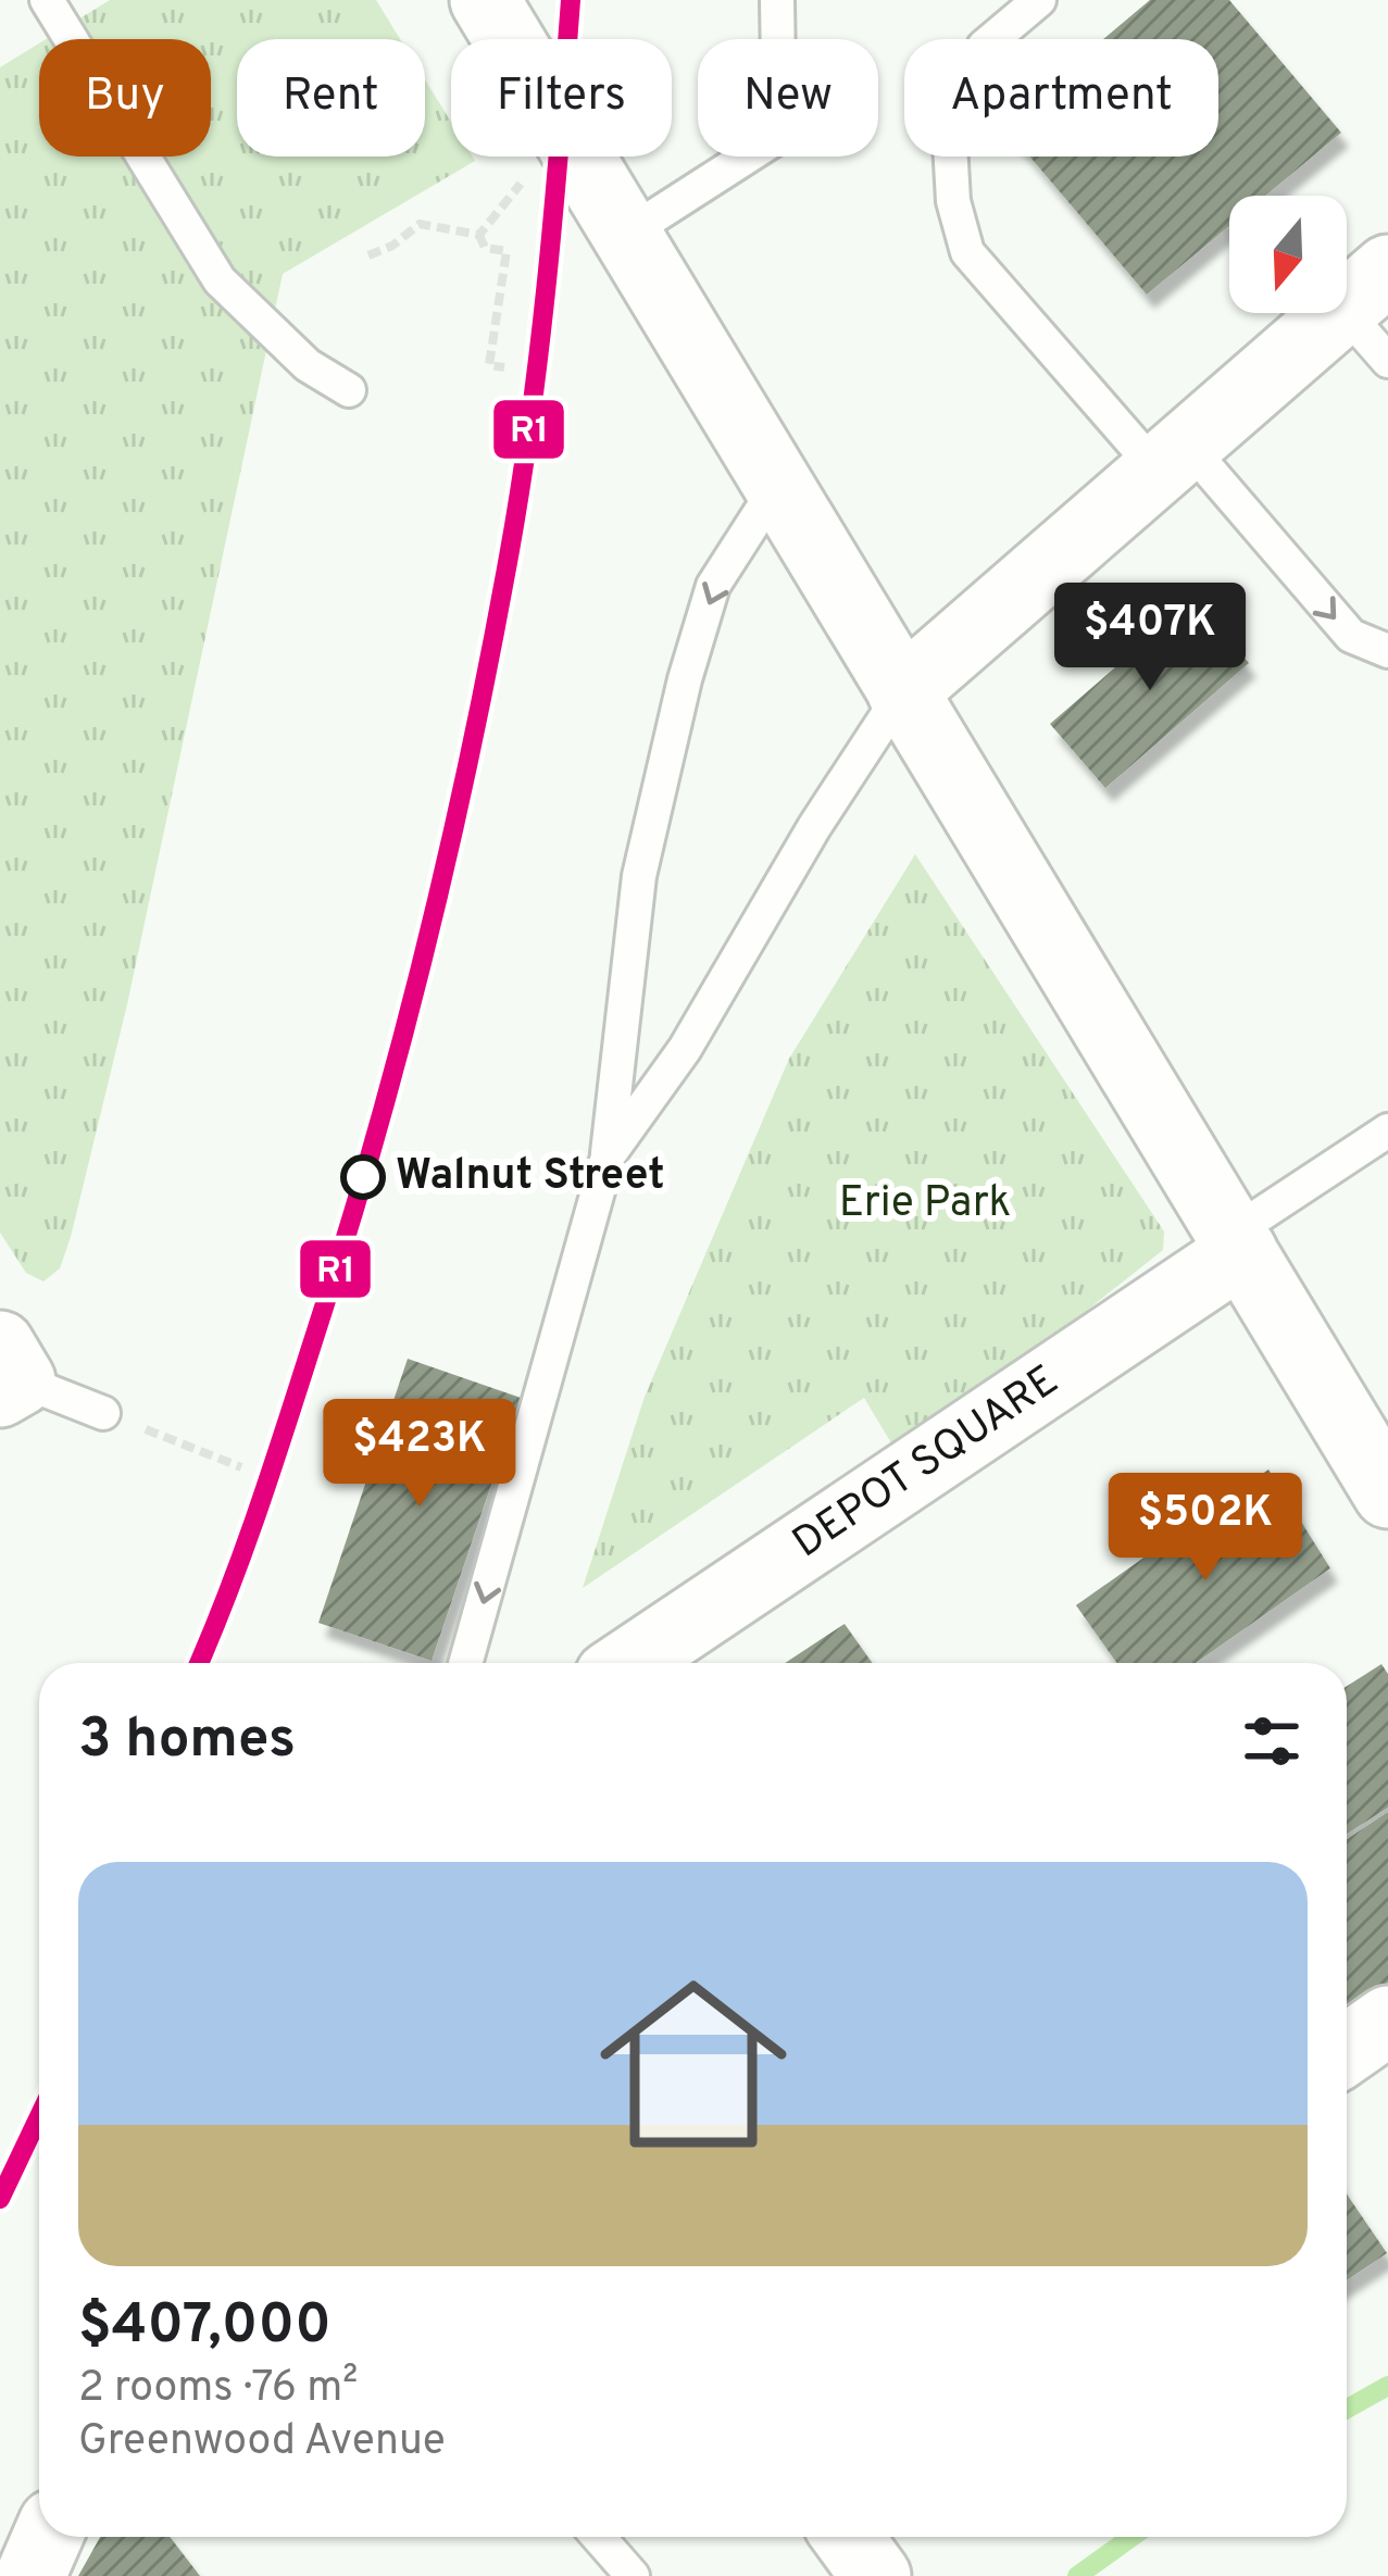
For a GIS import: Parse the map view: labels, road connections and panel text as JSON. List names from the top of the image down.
{
  "streets": {
    "street": ["DEPOT SQUARE"]
  },
  "parks": ["Erie Park"],
  "places": ["Walnut Street"],
  "lines": ["transit line R1"],
  "north": "bottom",
  "page": {
    "chip": [
      "Buy",
      "Rent",
      "Filters",
      "New",
      "Apartment"
    ],
    "price": ["$407K", "$423K", "$502K"],
    "heading": "3 homes",
    "list": [
      {
        "name": "$407,000",
        "note": "2 rooms · 76 m² · Greenwood Avenue"
      }
    ]
  }
}
